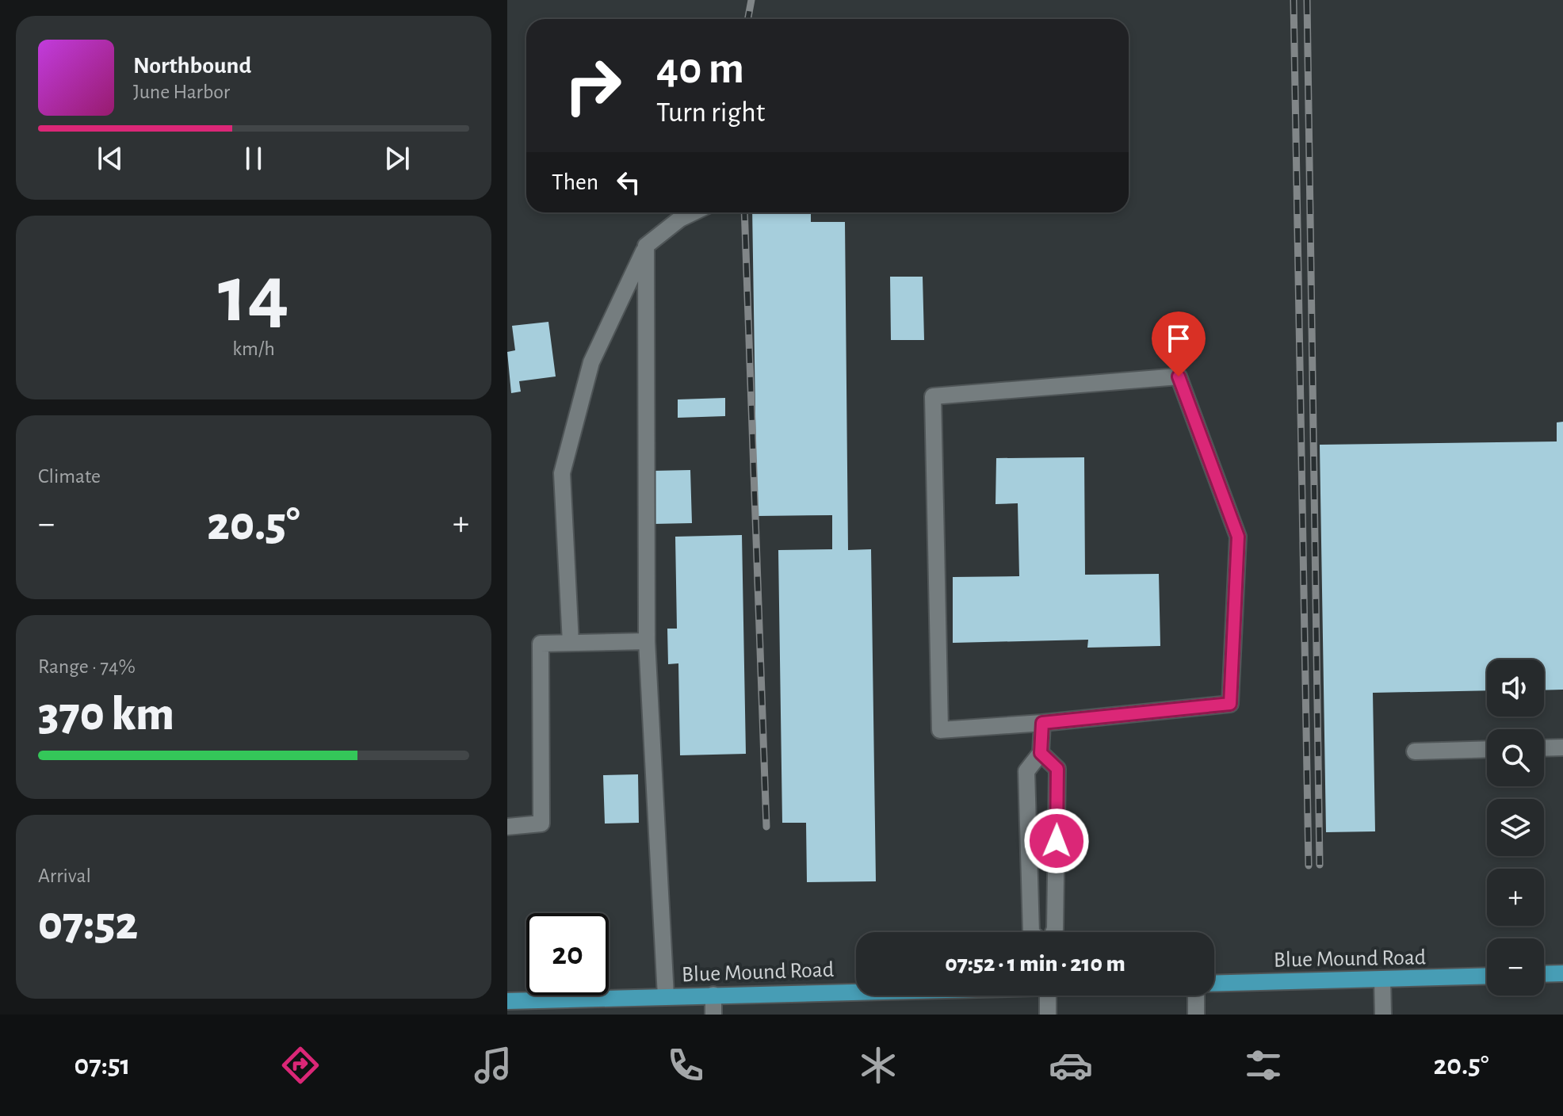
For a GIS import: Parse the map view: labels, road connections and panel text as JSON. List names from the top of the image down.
{
  "streets": {
    "main road": ["Blue Mound Road"]
  },
  "page": {
    "turn": ["40 m", "Turn right"],
    "song": ["Northbound", "June Harbor"],
    "then": "Then",
    "tile": [
      ["14", "km/h"],
      "Climate",
      ["Range · 74%", "370 km"],
      ["Arrival", "07:52"]
    ],
    "heat": ["−", "20.5°", "+"],
    "map_buttons": ["+", "−"],
    "limit": "20",
    "trip": "07:52 · 1 min · 210 m",
    "tabs": ["07:51", "20.5°"]
  }
}
